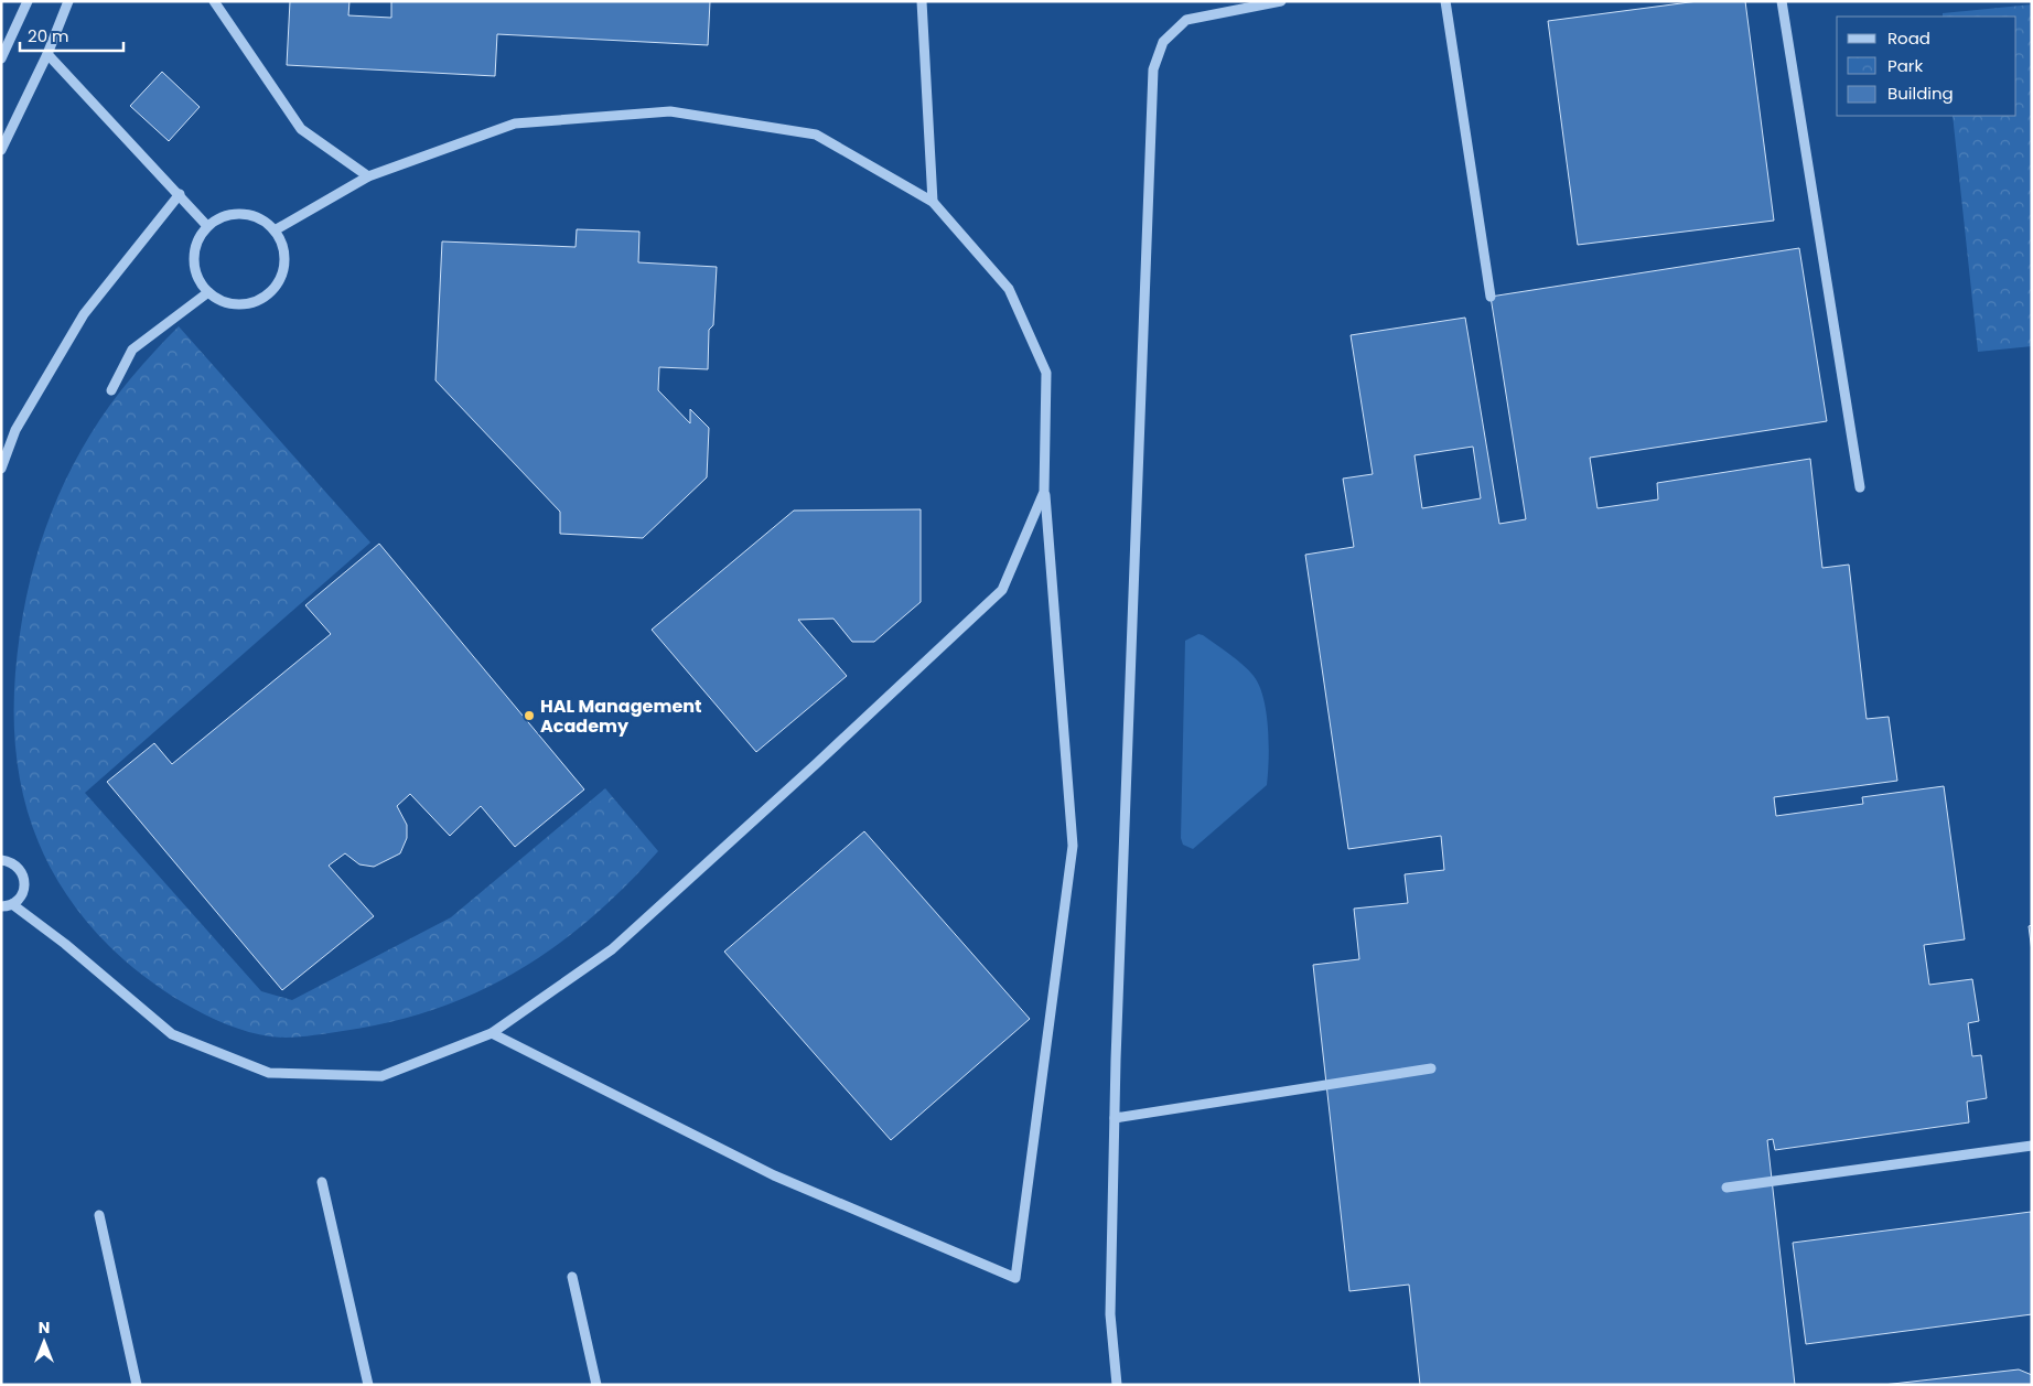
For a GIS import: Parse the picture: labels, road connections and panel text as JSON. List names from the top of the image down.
{
  "places": ["HAL Management Academy"],
  "legend": ["Road", "Park", "Building"],
  "scale_bar": "20 m",
  "north": "top"
}
